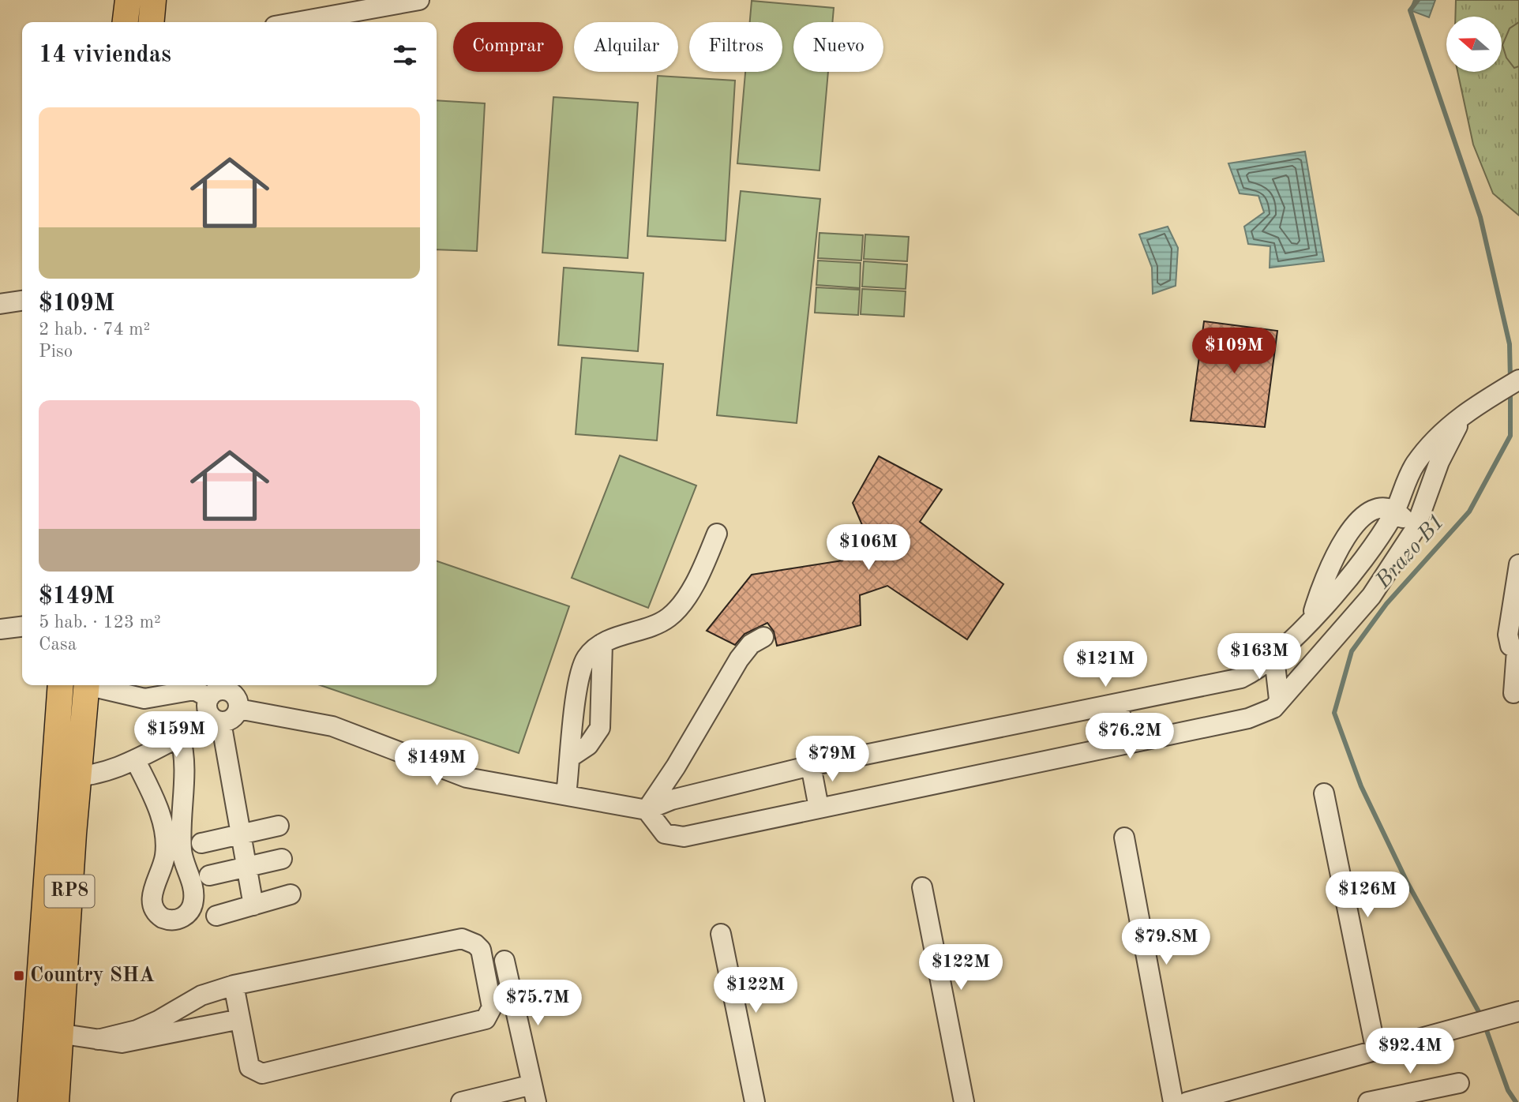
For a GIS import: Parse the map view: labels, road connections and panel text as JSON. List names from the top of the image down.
{
  "streets": {
    "main road": ["RP8"]
  },
  "water": ["Brazo B1"],
  "places": {
    "transit": ["Country SHA"]
  },
  "north": "left",
  "page": {
    "chip": [
      "Comprar",
      "Alquilar",
      "Filtros",
      "Nuevo"
    ],
    "heading": "14 viviendas",
    "list": [
      {
        "name": "$109M",
        "note": "2 hab. · 74 m² · Piso"
      },
      {
        "name": "$149M",
        "note": "5 hab. · 123 m² · Casa"
      }
    ],
    "price": [
      "$109M",
      "$106M",
      "$163M",
      "$121M",
      "$159M",
      "$76.2M",
      "$79M",
      "$149M",
      "$126M",
      "$79.8M",
      "$122M",
      "$122M",
      "$75.7M",
      "$92.4M"
    ]
  }
}
